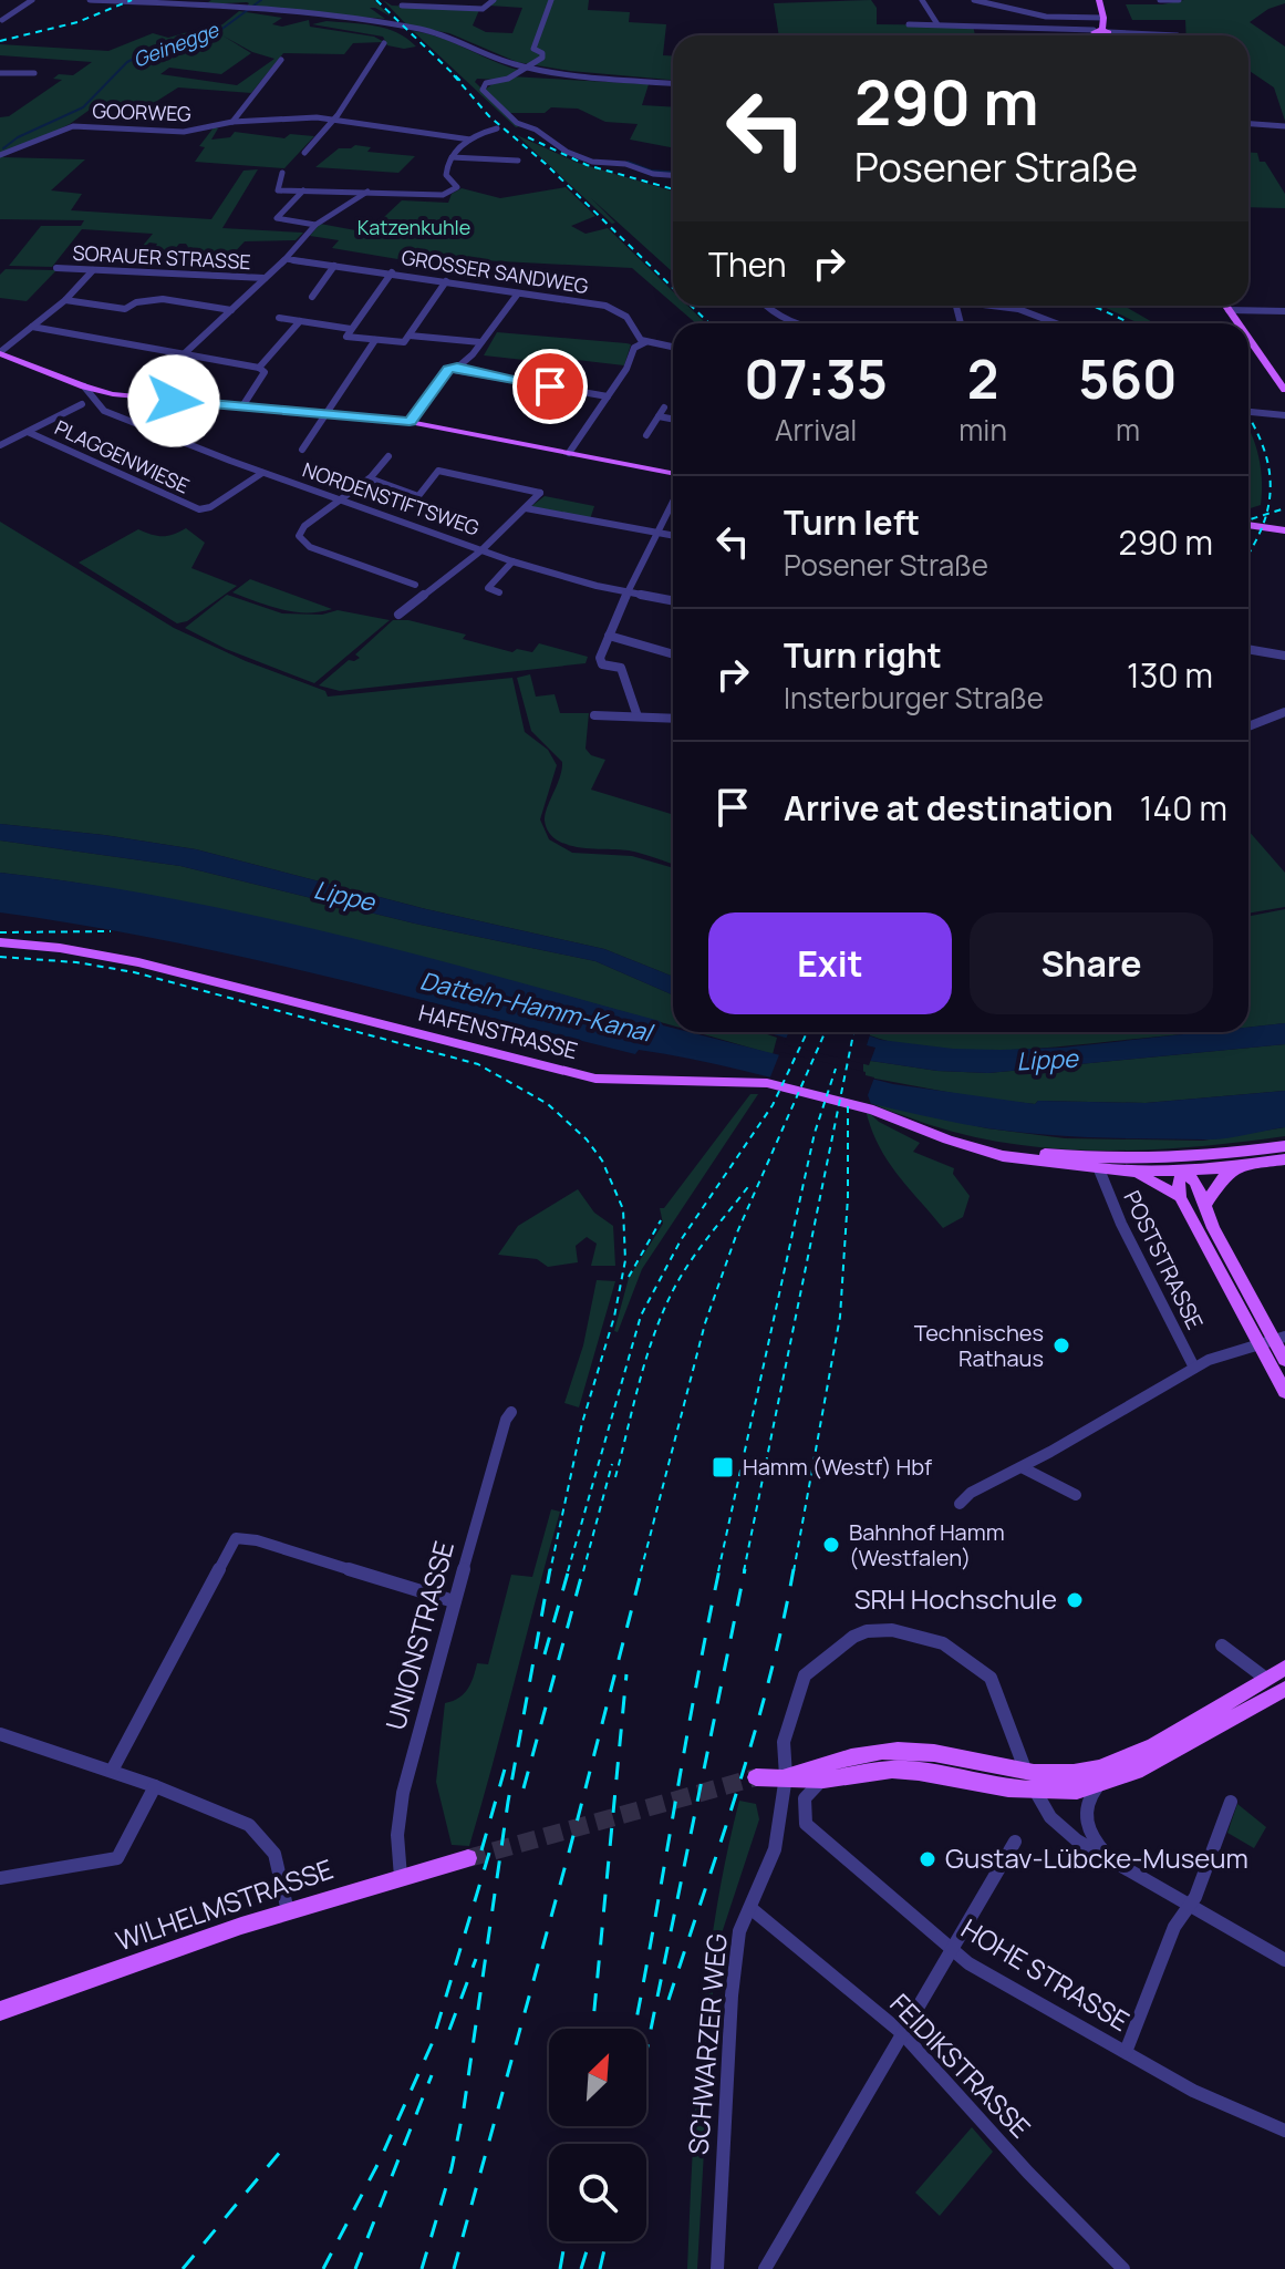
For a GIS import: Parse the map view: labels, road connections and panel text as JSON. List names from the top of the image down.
{
  "streets": {
    "main road": ["HAFENSTRASSE", "WILHELMSTRASSE"],
    "street": [
      "GOORWEG",
      "SORAUER STRASSE",
      "GROSSER SANDWEG",
      "PLAGGENWIESE",
      "NORDENSTIFTSWEG",
      "POSTSTRASSE",
      "UNIONSTRASSE",
      "HOHE STRASSE",
      "SCHWARZER WEG",
      "FEIDIKSTRASSE"
    ]
  },
  "crossings": [
    ["PLAGGENWIESE", "NORDENSTIFTSWEG"],
    ["HAFENSTRASSE", "POSTSTRASSE"],
    ["UNIONSTRASSE", "WILHELMSTRASSE"],
    ["SCHWARZER WEG", "FEIDIKSTRASSE"]
  ],
  "water": ["Geinegge", "Lippe", "Datteln-Hamm-Kanal"],
  "parks": ["Katzenkuhle"],
  "places": {
    "other": [
      "Technisches Rathaus",
      "Bahnhof Hamm (Westfalen)",
      "SRH Hochschule",
      "Gustav-Lübcke-Museum"
    ],
    "transit": ["Hamm (Westf) Hbf"]
  },
  "north": "top right",
  "page": {
    "turn": ["290 m", "Posener Straße"],
    "then": "Then",
    "eta": [
      "07:35",
      "Arrival",
      "2",
      "min",
      "560",
      "m"
    ],
    "list": [
      {
        "name": "Turn left",
        "note": "Posener Straße",
        "value": "290 m"
      },
      {
        "name": "Turn right",
        "note": "Insterburger Straße",
        "value": "130 m"
      },
      {
        "name": "Arrive at destination",
        "value": "140 m"
      }
    ],
    "buttons": ["Exit", "Share"]
  }
}
